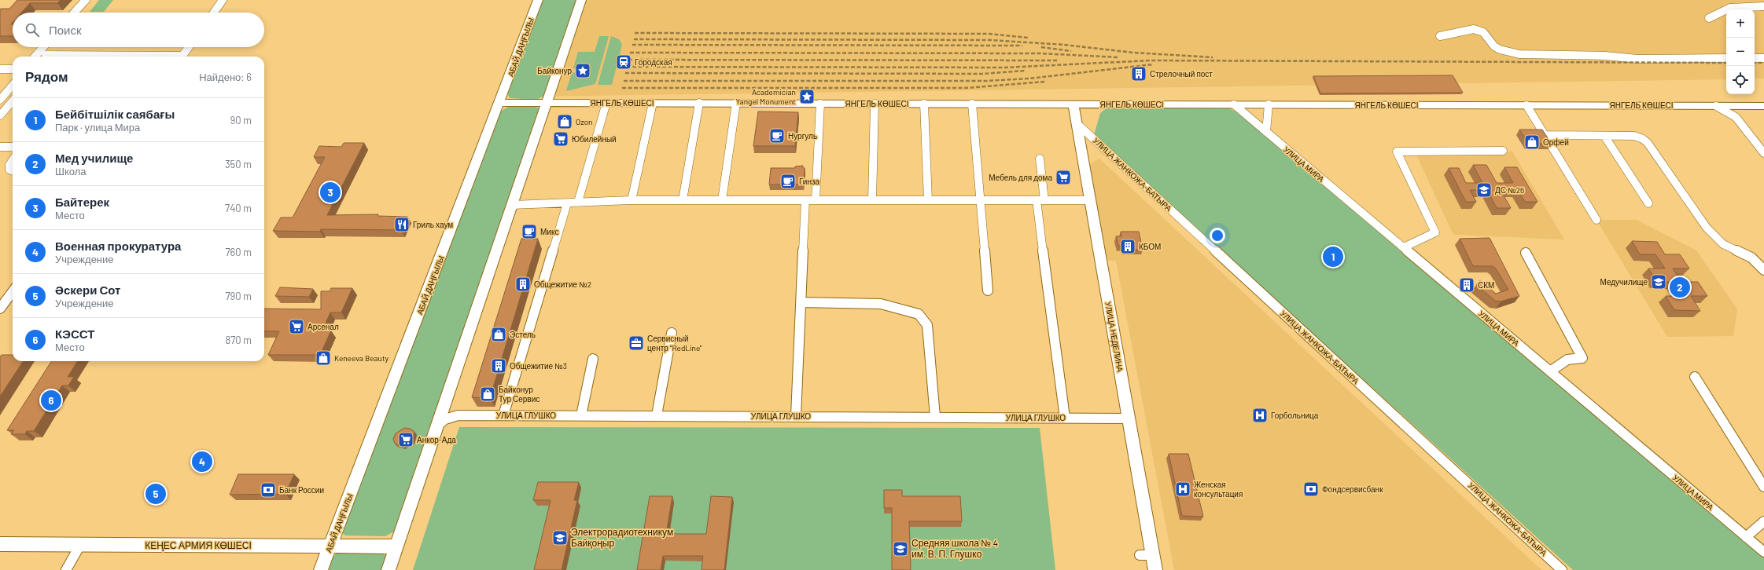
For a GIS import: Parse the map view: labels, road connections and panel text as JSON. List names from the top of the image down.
{
  "streets": {
    "street": [
      "АБАЙ ДАҢҒЫЛЫ",
      "ЯНГЕЛЬ КӨШЕСІ",
      "УЛИЦА МИРА",
      "УЛИЦА ЖАНКОЖА-БАТЫРА",
      "УЛИЦА НЕДЕЛИНА",
      "УЛИЦА ГЛУШКО",
      "КЕҢЕС АРМИЯ КӨШЕСІ"
    ]
  },
  "crossings": [
    ["АБАЙ ДАҢҒЫЛЫ", "ЯНГЕЛЬ КӨШЕСІ"],
    ["АБАЙ ДАҢҒЫЛЫ", "КЕҢЕС АРМИЯ КӨШЕСІ"],
    ["ЯНГЕЛЬ КӨШЕСІ", "УЛИЦА МИРА"],
    ["ЯНГЕЛЬ КӨШЕСІ", "УЛИЦА НЕДЕЛИНА"],
    ["УЛИЦА ЖАНКОЖА-БАТЫРА", "УЛИЦА НЕДЕЛИНА"],
    ["УЛИЦА НЕДЕЛИНА", "УЛИЦА ГЛУШКО"]
  ],
  "places": {
    "station": ["Городская"],
    "place": ["Байконур", "Academician Yangel Monument"],
    "building": [
      "Стрелочный пост",
      "КБОМ",
      "Общежитие №2",
      "СКМ",
      "Общежитие №3"
    ],
    "shop": [
      "Ozon",
      "Орфей",
      "Эстель",
      "Keneeva Beauty",
      "Байконур Тур Сервис"
    ],
    "cafe": ["Нургуль", "Гинза", "Микс"],
    "supermarket": [
      "Юбилейный",
      "Мебель для дома",
      "Арсенал",
      "Анкор-Ада"
    ],
    "school or university": [
      "ДС №26",
      "Медучилище",
      "Электрорадиотехникум Байқоңыр",
      "Средняя школа № 4 им. В. П. Глушко"
    ],
    "restaurant": ["Гриль хаум"],
    "office": ["Сервисный центр \"RedLine\""],
    "hospital": ["Горбольница", "Женская консультация"],
    "bank": ["Фондсервисбанк", "Банк России"]
  },
  "page": {
    "map_buttons": ["+", "−"],
    "search": "Поиск",
    "heading": ["Рядом", "Найдено: 6"],
    "list": [
      {
        "mark": "1",
        "name": "Бейбітшілік саябағы",
        "note": "Парк · улица Мира",
        "value": "90 m"
      },
      {
        "mark": "2",
        "name": "Мед училище",
        "note": "Школа",
        "value": "350 m"
      },
      {
        "mark": "3",
        "name": "Байтерек",
        "note": "Место",
        "value": "740 m"
      },
      {
        "mark": "4",
        "name": "Военная прокуратура",
        "note": "Учреждение",
        "value": "760 m"
      },
      {
        "mark": "5",
        "name": "Әскери Сот",
        "note": "Учреждение",
        "value": "790 m"
      },
      {
        "mark": "6",
        "name": "КЭССТ",
        "note": "Место",
        "value": "870 m"
      }
    ],
    "pins": [
      "3",
      "1",
      "2",
      "6",
      "4",
      "5"
    ]
  }
}
